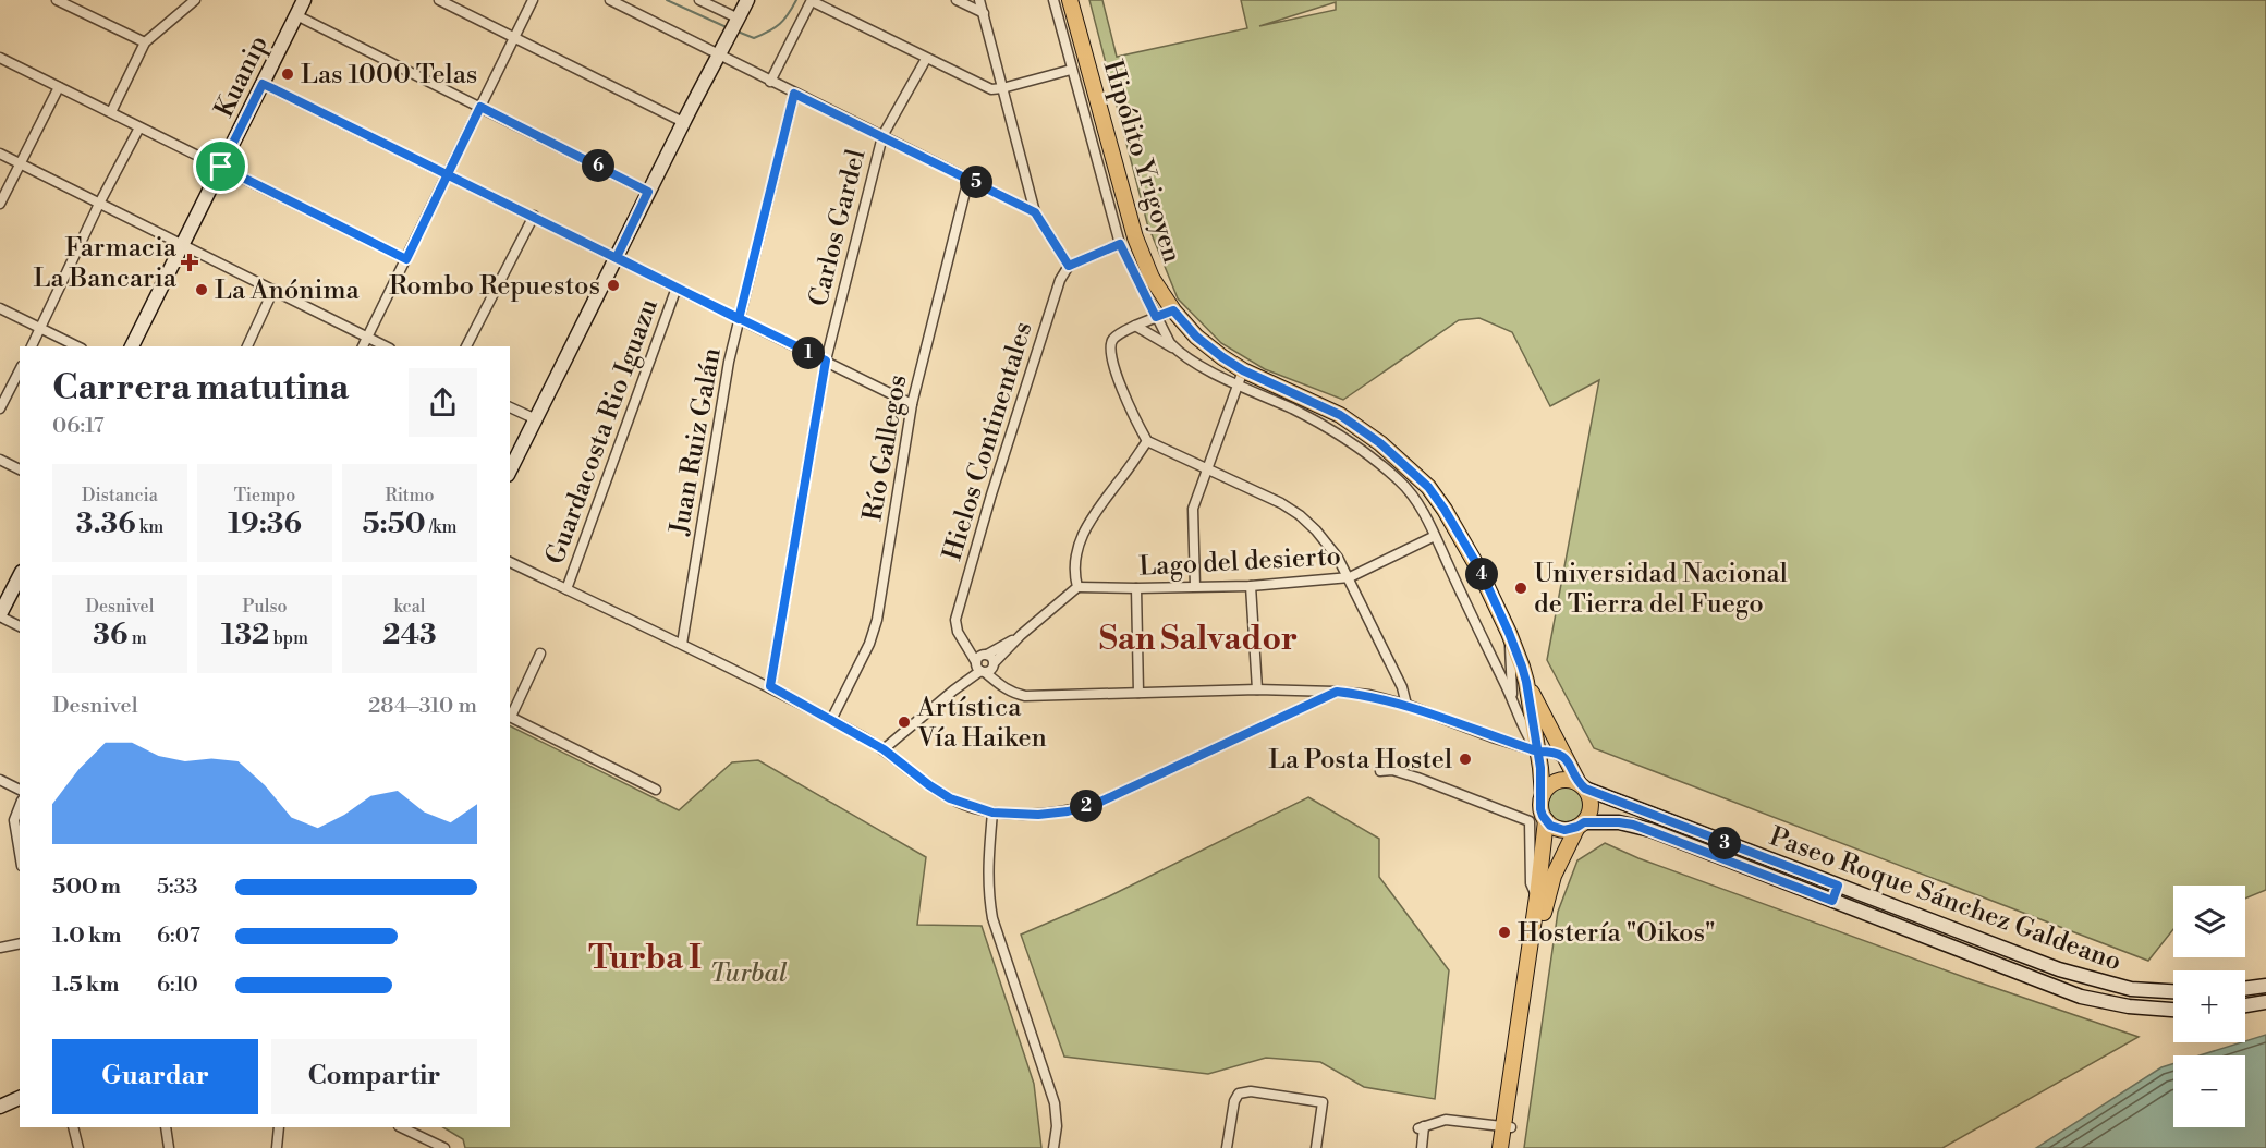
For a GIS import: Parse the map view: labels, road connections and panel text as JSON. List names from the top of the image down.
{
  "streets": {
    "main road": ["Kuanip", "Hipólito Yrigoyen", "Paseo Roque Sánchez Galdeano"],
    "street": [
      "Carlos Gardel",
      "Guardacosta Rio Iguazu",
      "Juan Ruiz Galán",
      "Hielos Continentales",
      "Río Gallegos",
      "Lago del desierto"
    ]
  },
  "crossings": [
    ["Hipólito Yrigoyen", "Paseo Roque Sánchez Galdeano"]
  ],
  "districts": ["San Salvador", "Turba I"],
  "parks": ["Turbal"],
  "places": {
    "other": [
      "Las 1000 Telas",
      "Rombo Repuestos",
      "La Anónima",
      "Universidad Nacional de Tierra del Fuego",
      "Artística Vía Haiken",
      "La Posta Hostel",
      "Hostería \"Oikos\""
    ],
    "health": ["Farmacia La Bancaria"]
  },
  "page": {
    "pins": [
      "6",
      "5",
      "1",
      "4",
      "2",
      "3"
    ],
    "heading": ["Carrera matutina", "06:17"],
    "stats": [
      ["Distancia", "3.36 km"],
      ["Tiempo", "19:36"],
      ["Ritmo", "5:50 /km"],
      ["Desnivel", "36 m"],
      ["Pulso", "132 bpm"],
      ["kcal", "243"]
    ],
    "chart": ["Desnivel", "284–310 m"],
    "list": [
      {
        "name": "500 m",
        "note": "5:33"
      },
      {
        "name": "1.0 km",
        "note": "6:07"
      },
      {
        "name": "1.5 km",
        "note": "6:10"
      }
    ],
    "map_buttons": ["+", "−"],
    "buttons": ["Guardar", "Compartir"]
  }
}
